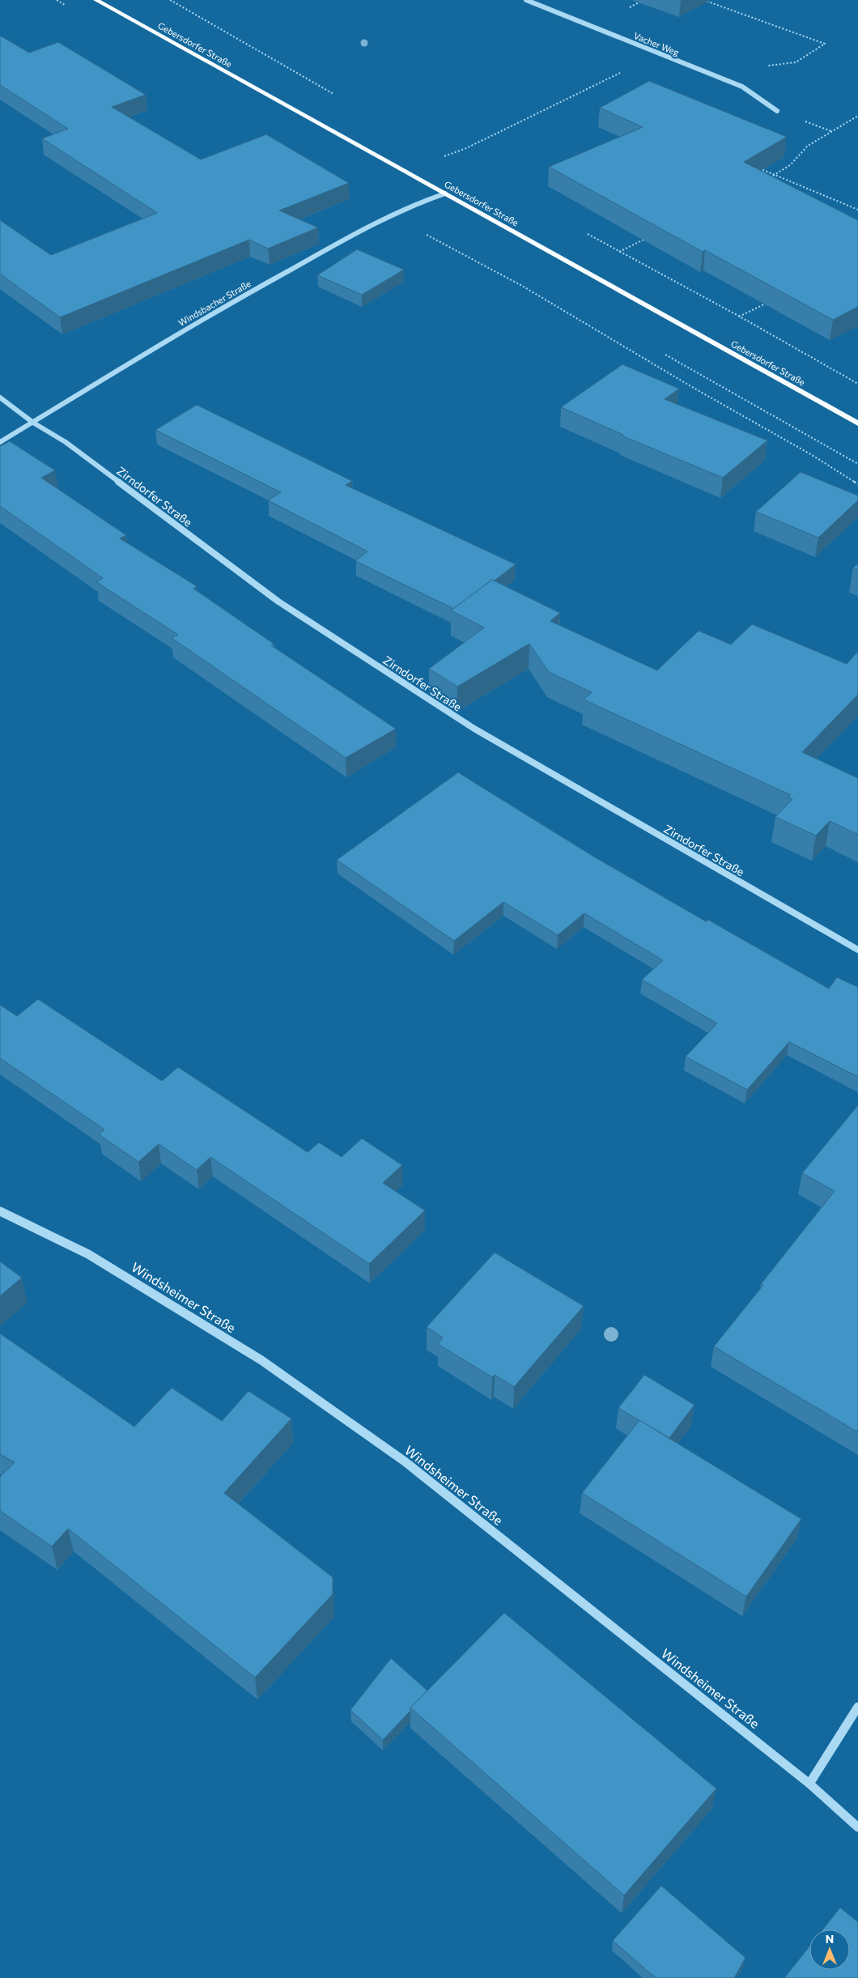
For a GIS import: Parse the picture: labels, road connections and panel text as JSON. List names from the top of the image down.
{
  "streets": {
    "main road": ["Gebersdorfer Straße"],
    "street": [
      "Vacher Weg",
      "Windsbacher Straße",
      "Zirndorfer Straße",
      "Windsheimer Straße"
    ]
  },
  "crossings": [
    ["Gebersdorfer Straße", "Windsbacher Straße"],
    ["Windsbacher Straße", "Zirndorfer Straße"]
  ],
  "north": "top"
}
